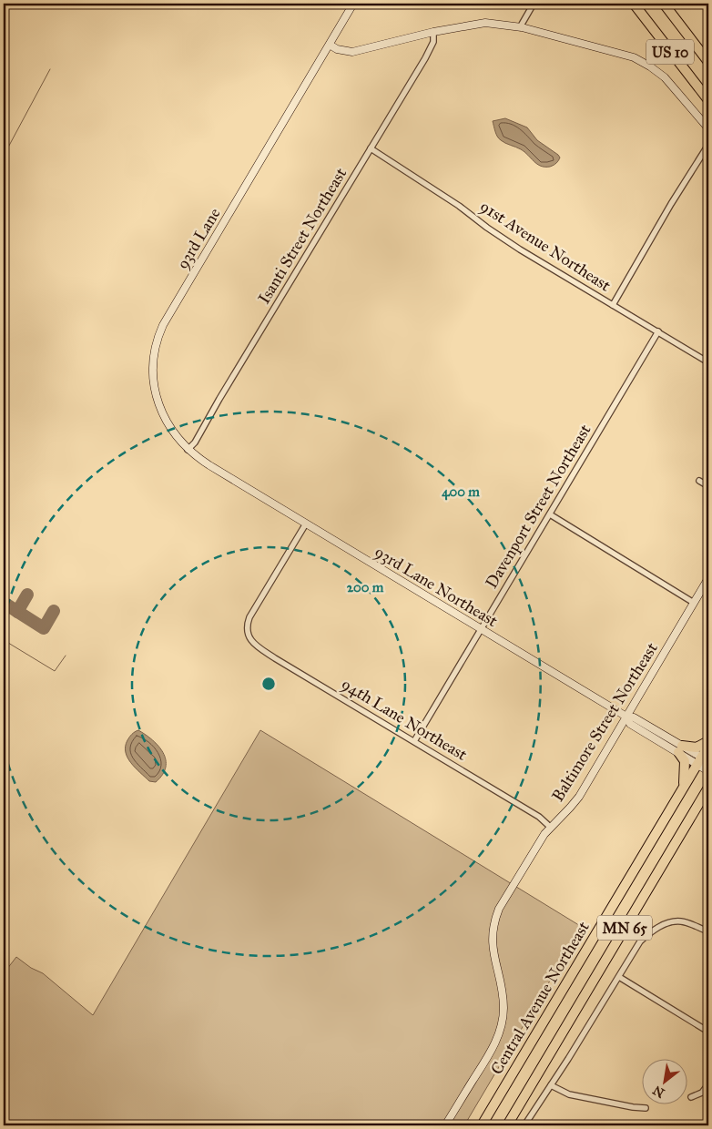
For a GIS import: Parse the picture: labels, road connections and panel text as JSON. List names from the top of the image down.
{
  "streets": {
    "highway": ["US 10", "MN 65", "Central Avenue Northeast"],
    "street": [
      "Isanti Street Northeast",
      "93rd Lane",
      "91st Avenue Northeast",
      "Davenport Street Northeast",
      "93rd Lane Northeast",
      "94th Lane Northeast",
      "Baltimore Street Northeast"
    ]
  },
  "crossings": [
    ["Isanti Street Northeast", "93rd Lane"],
    ["Isanti Street Northeast", "91st Avenue Northeast"],
    ["93rd Lane", "93rd Lane Northeast"],
    ["91st Avenue Northeast", "Davenport Street Northeast"],
    ["Davenport Street Northeast", "93rd Lane Northeast"],
    ["Davenport Street Northeast", "94th Lane Northeast"],
    ["93rd Lane Northeast", "94th Lane Northeast"],
    ["93rd Lane Northeast", "Baltimore Street Northeast"],
    ["93rd Lane Northeast", "Central Avenue Northeast"],
    ["94th Lane Northeast", "Baltimore Street Northeast"]
  ],
  "north": "bottom left",
  "rings": ["400 m", "200 m"]
}
